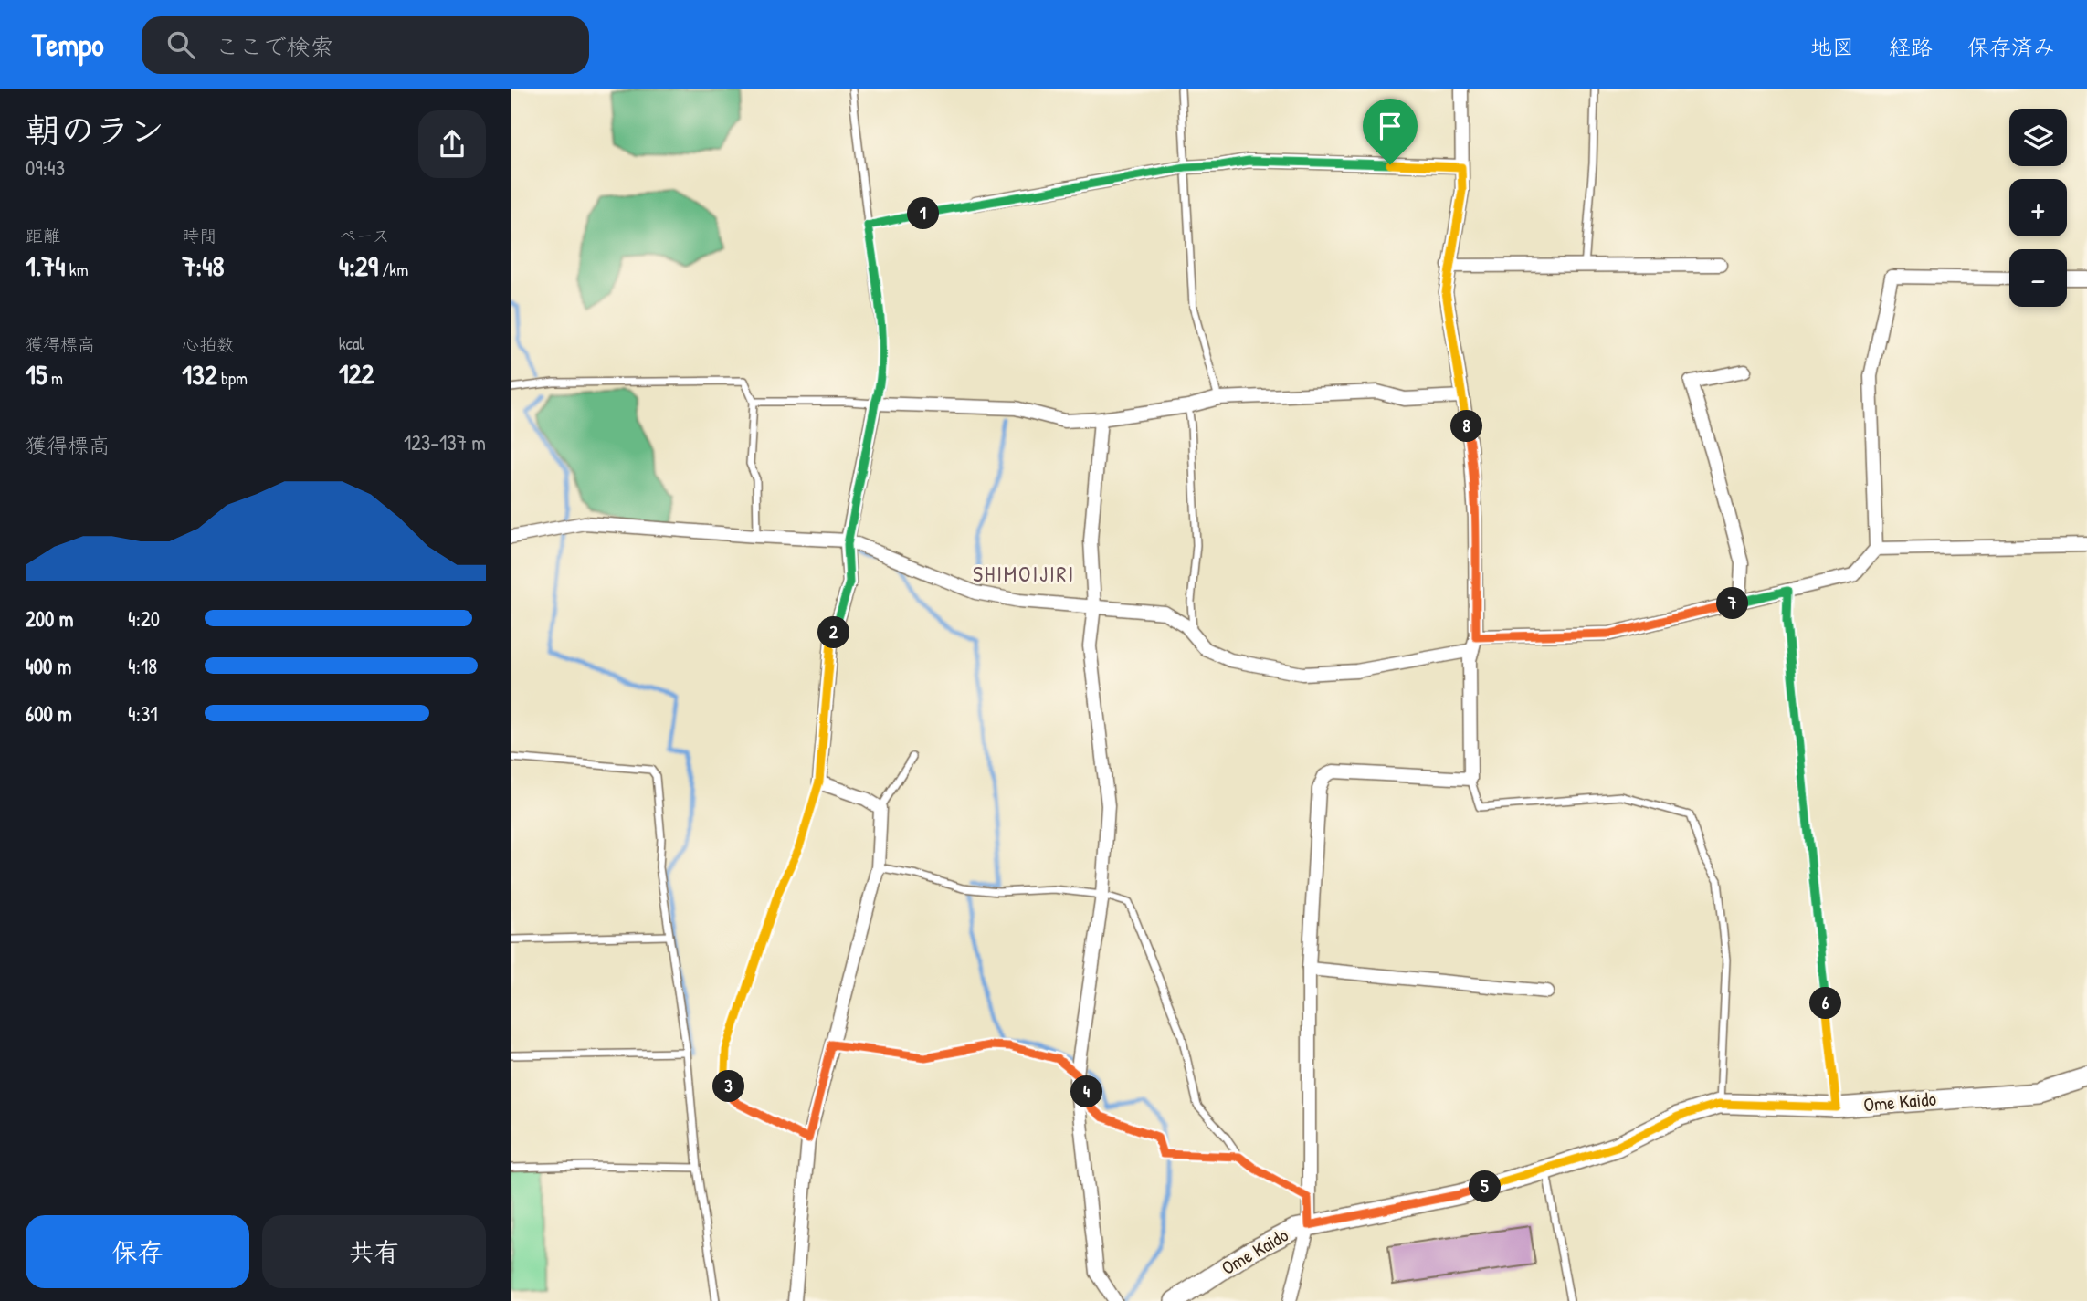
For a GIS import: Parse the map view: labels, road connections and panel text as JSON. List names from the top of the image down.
{
  "streets": {
    "main road": ["Ome Kaido"]
  },
  "districts": ["SHIMOIJIRI"],
  "page": {
    "header": "Tempo",
    "search": "ここで検索",
    "nav": ["地図", "経路", "保存済み"],
    "heading": ["朝のラン", "09:43"],
    "map_buttons": ["+", "−"],
    "pins": [
      "1",
      "8",
      "7",
      "2",
      "6",
      "3",
      "4",
      "5"
    ],
    "stats": [
      ["距離", "1.74 km"],
      ["時間", "7:48"],
      ["ペース", "4:29 /km"],
      ["獲得標高", "15 m"],
      ["心拍数", "132 bpm"],
      ["kcal", "122"]
    ],
    "chart": ["獲得標高", "123–137 m"],
    "list": [
      {
        "name": "200 m",
        "note": "4:20"
      },
      {
        "name": "400 m",
        "note": "4:18"
      },
      {
        "name": "600 m",
        "note": "4:31"
      }
    ],
    "buttons": ["保存", "共有"]
  }
}
